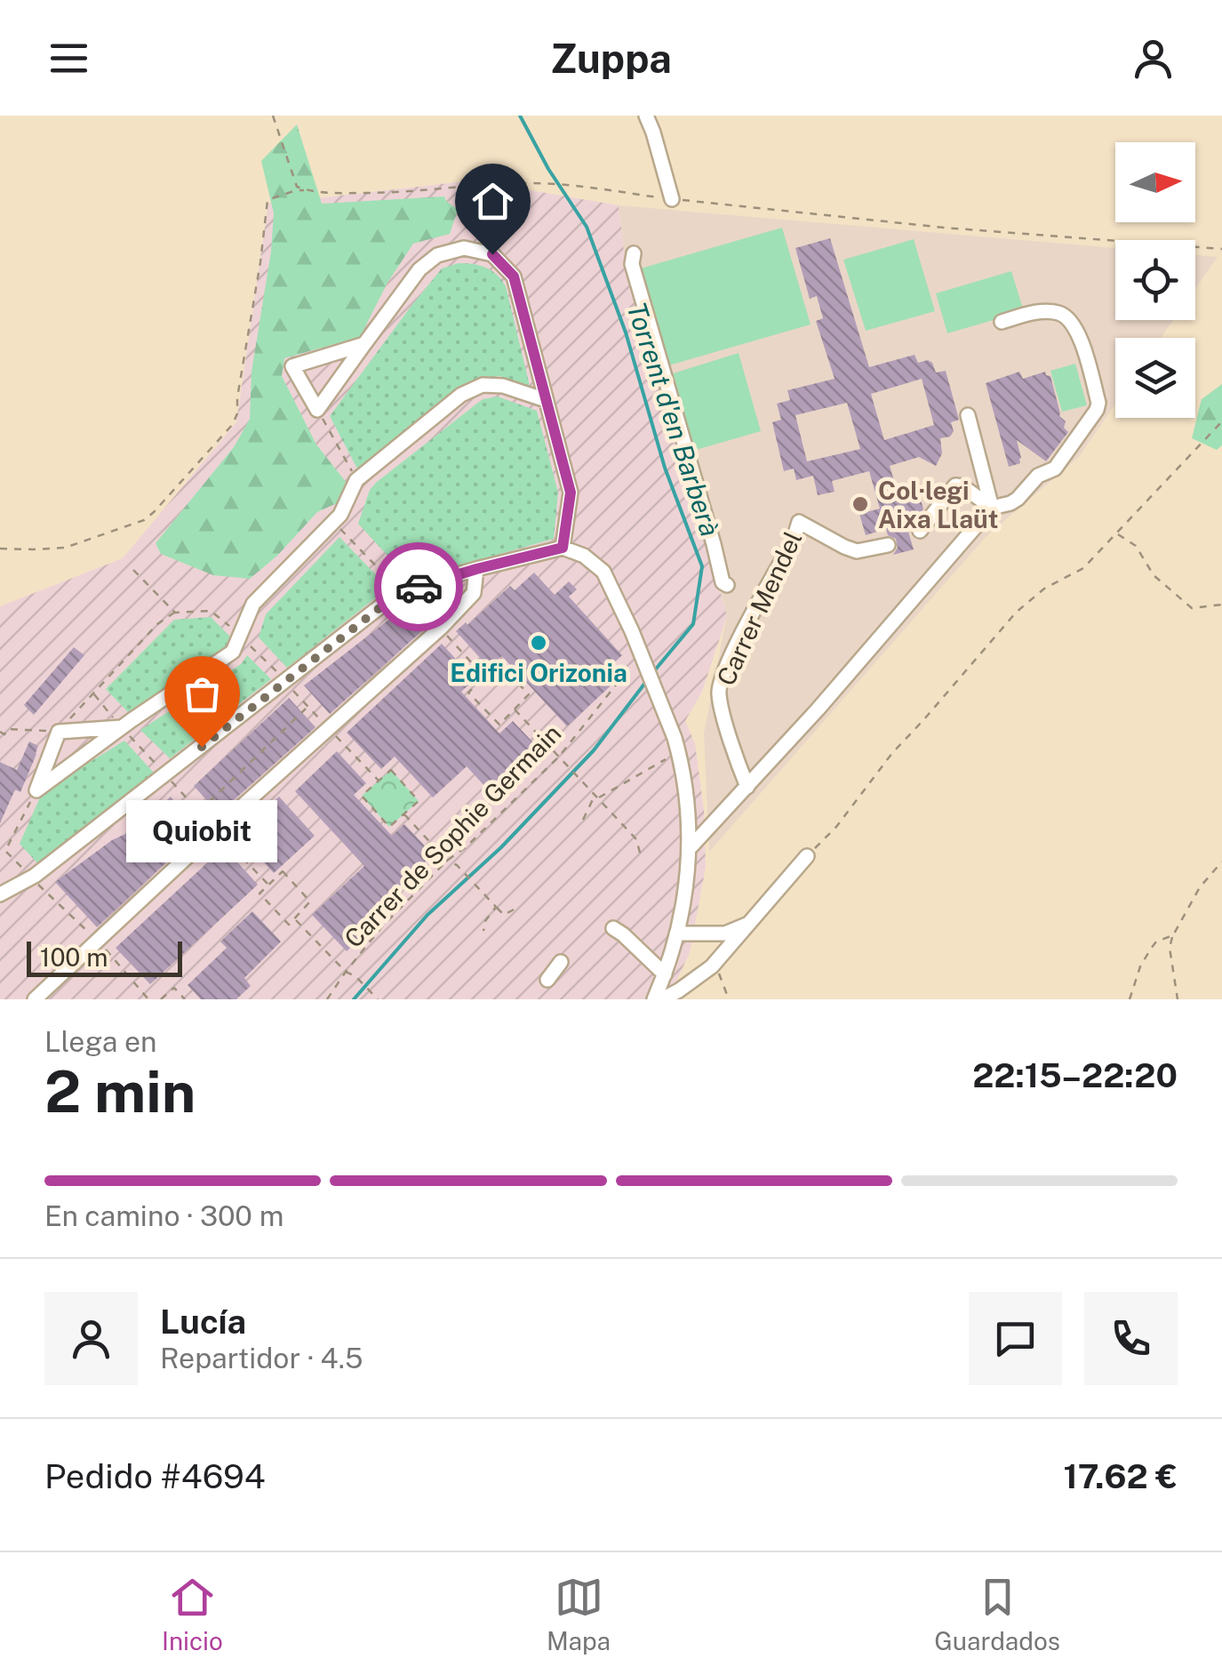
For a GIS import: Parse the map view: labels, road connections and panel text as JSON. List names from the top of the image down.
{
  "streets": {
    "street": ["Carrer Mendel"],
    "path": ["Carrer de Sophie Germain"]
  },
  "water": ["Torrent d'en Barberà"],
  "places": ["Col·legi Aixa Llaüt", "Edifici Orizonia", "Quiobit"],
  "scale_bar": "100 m",
  "north": "right",
  "page": {
    "header": "Zuppa",
    "bubble": "Quiobit",
    "scale": "100 m",
    "heading": ["2 min", "Llega en", "22:15–22:20"],
    "panel": [
      "Lucía",
      "Repartidor · 4.5",
      "Pedido #4694",
      "17.62 €"
    ],
    "bar": "En camino · 300 m",
    "tabs": ["Inicio", "Mapa", "Guardados"]
  }
}
